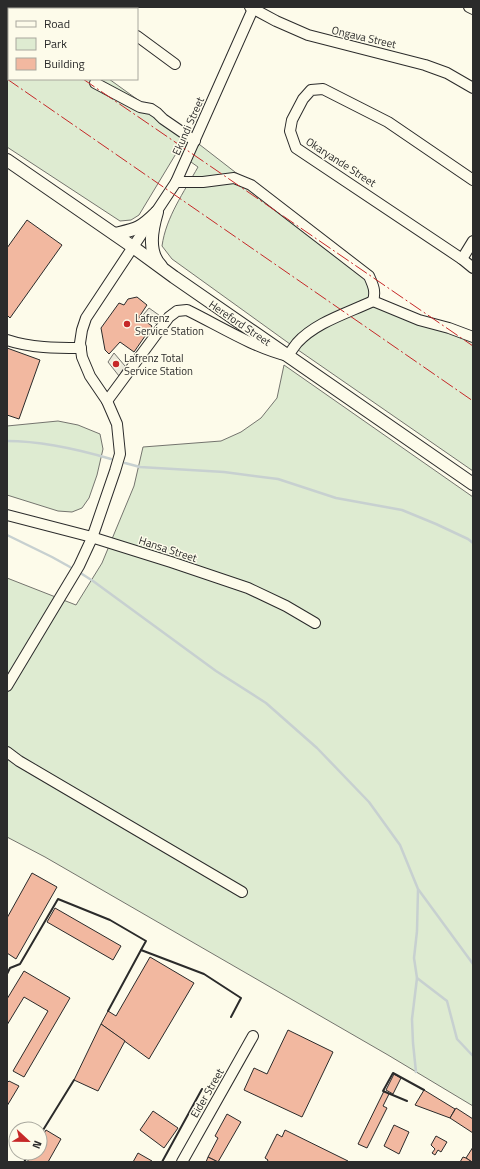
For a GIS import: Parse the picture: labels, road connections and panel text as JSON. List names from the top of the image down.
{
  "streets": {
    "main road": ["Hereford Street"],
    "street": [
      "Ongava Street",
      "Ekundi Street",
      "Okaryande Street",
      "Hansa Street",
      "Eider Street"
    ]
  },
  "crossings": [
    ["Ongava Street", "Ekundi Street"],
    ["Ekundi Street", "Hereford Street"]
  ],
  "places": ["Lafrenz Service Station", "Lafrenz Total Service Station"],
  "legend": ["Road", "Park", "Building"],
  "north": "right"
}
